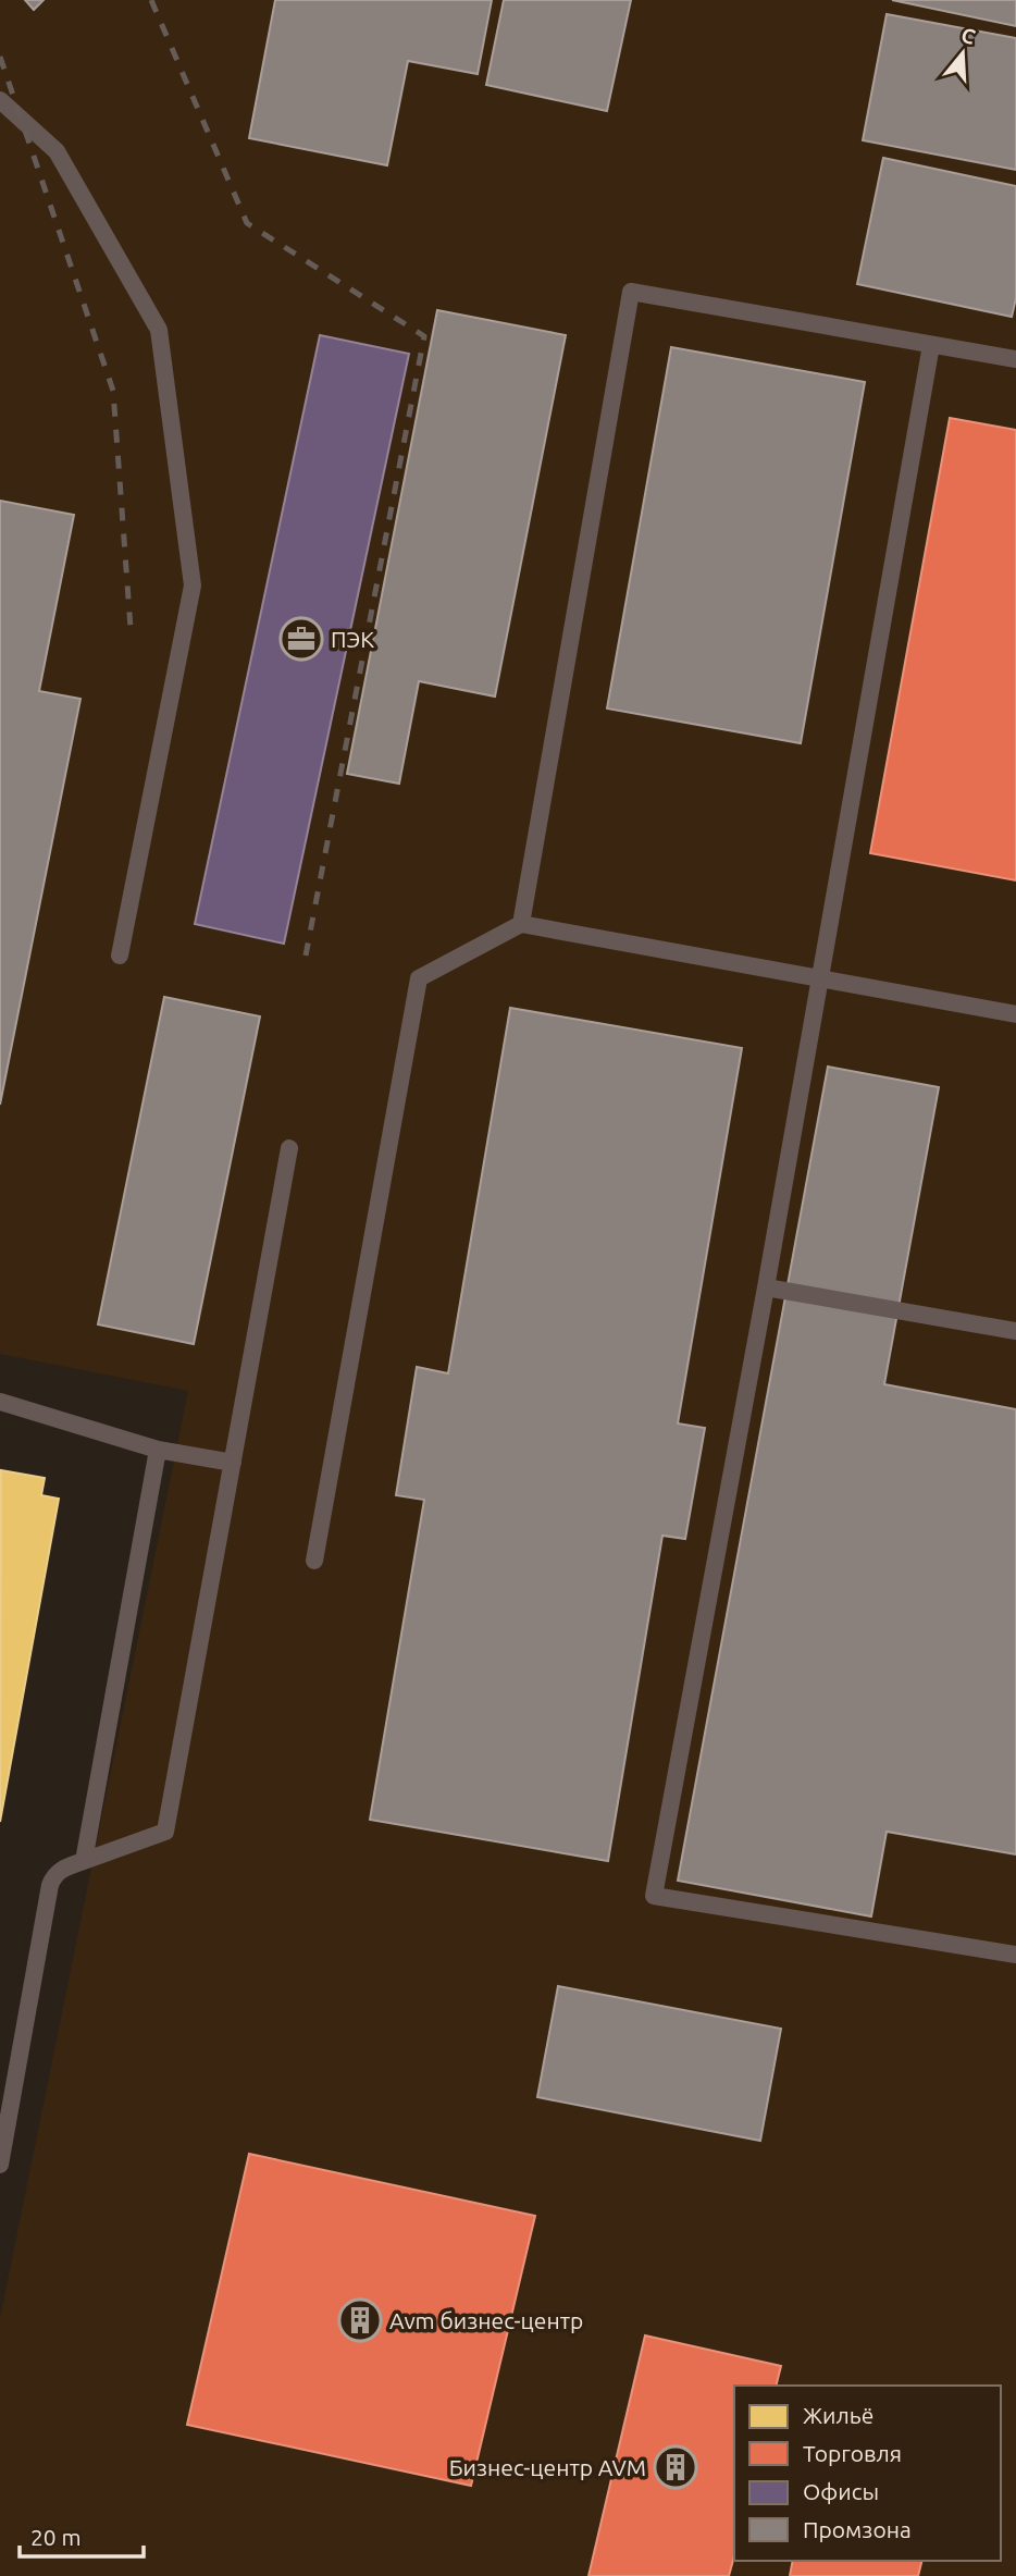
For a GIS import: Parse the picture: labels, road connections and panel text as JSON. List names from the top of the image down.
{
  "places": {
    "office": ["ПЭК"],
    "building": ["Avm бизнес-центр", "Бизнес-центр AVM"]
  },
  "legend": [
    "Жильё",
    "Торговля",
    "Офисы",
    "Промзона"
  ],
  "scale_bar": "20 m",
  "north": "top"
}
